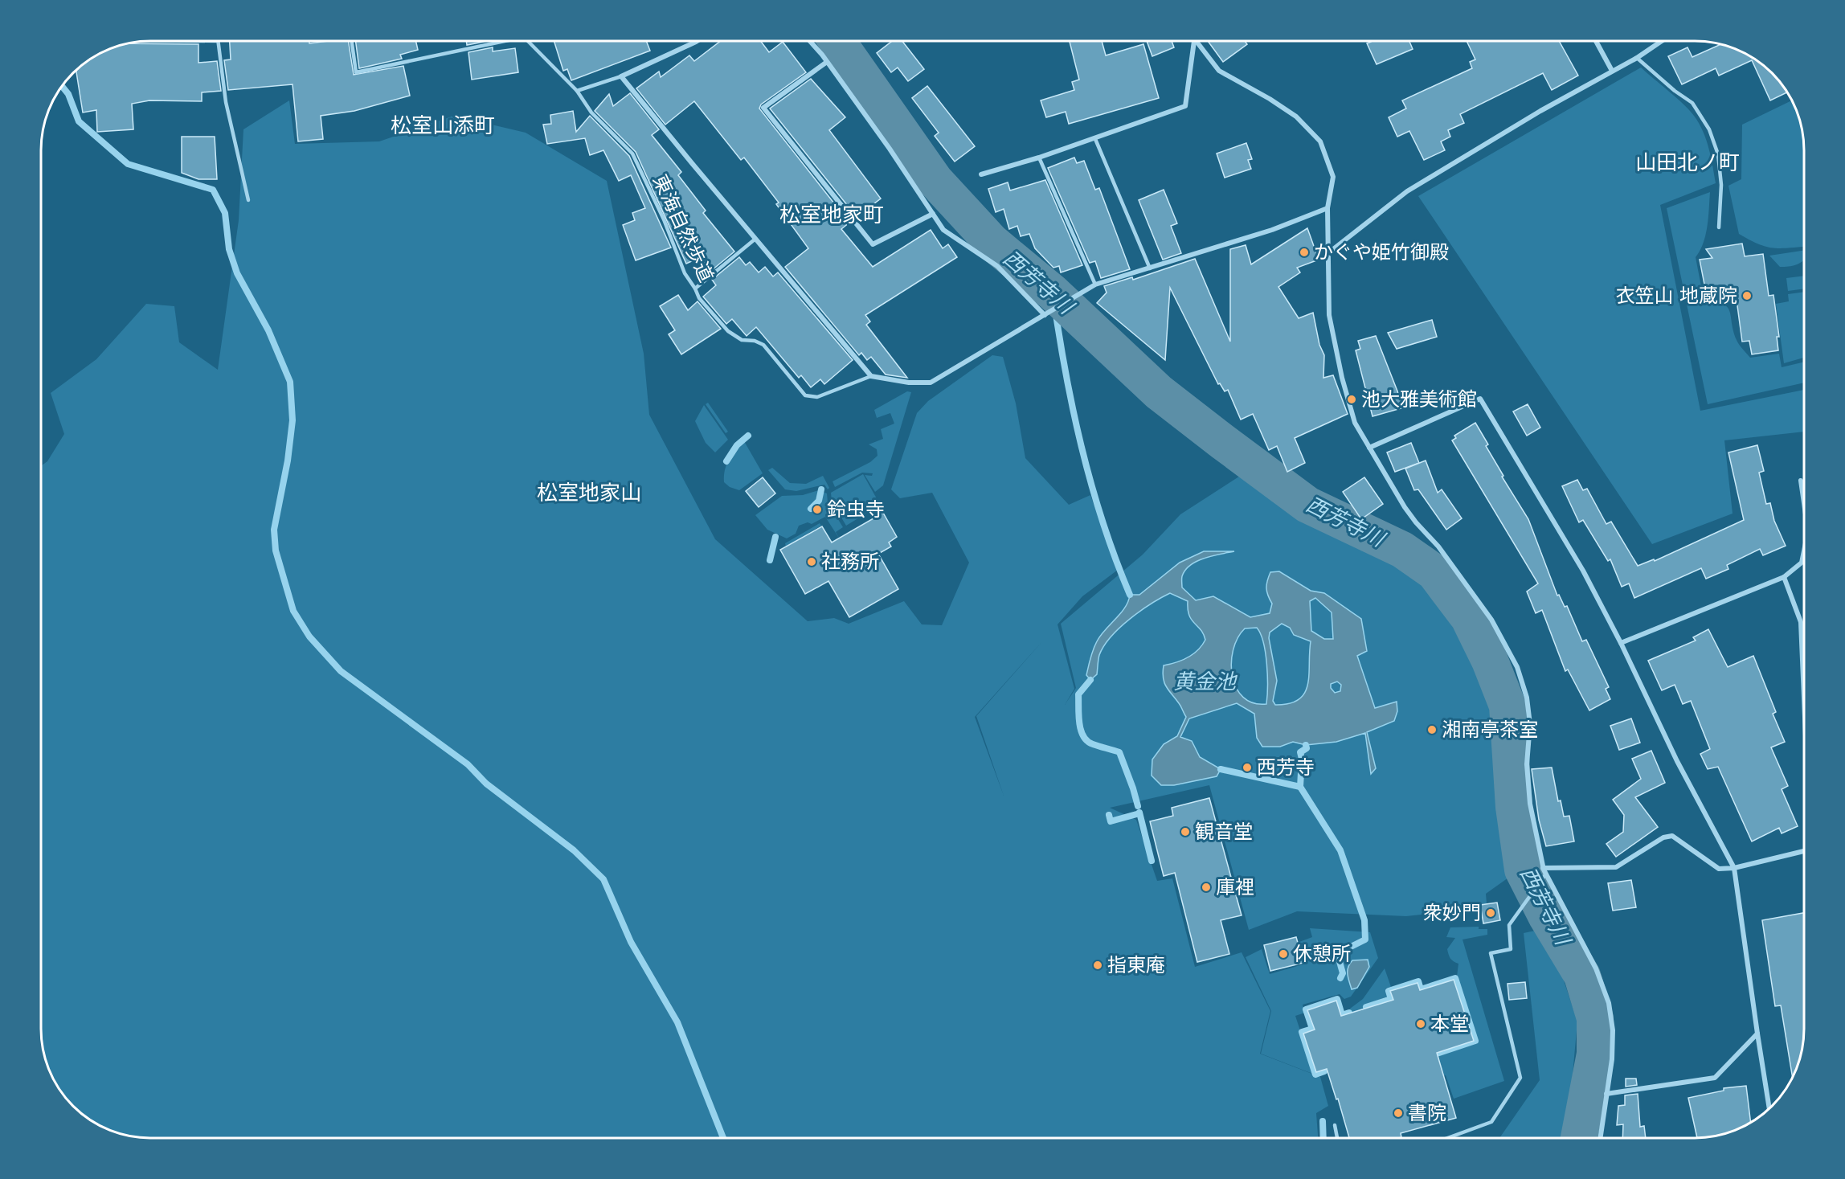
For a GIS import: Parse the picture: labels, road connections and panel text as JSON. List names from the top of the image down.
{
  "streets": {
    "lane": ["東海自然歩道"]
  },
  "districts": [
    "松室山添町",
    "山田北ノ町",
    "松室地家町",
    "松室地家山"
  ],
  "water": ["西芳寺川", "黄金池"],
  "places": [
    "かぐや姫竹御殿",
    "衣笠山 地蔵院",
    "池大雅美術館",
    "鈴虫寺",
    "社務所",
    "湘南亭茶室",
    "西芳寺",
    "観音堂",
    "庫裡",
    "衆妙門",
    "休憩所",
    "指東庵",
    "本堂",
    "書院"
  ]
}
